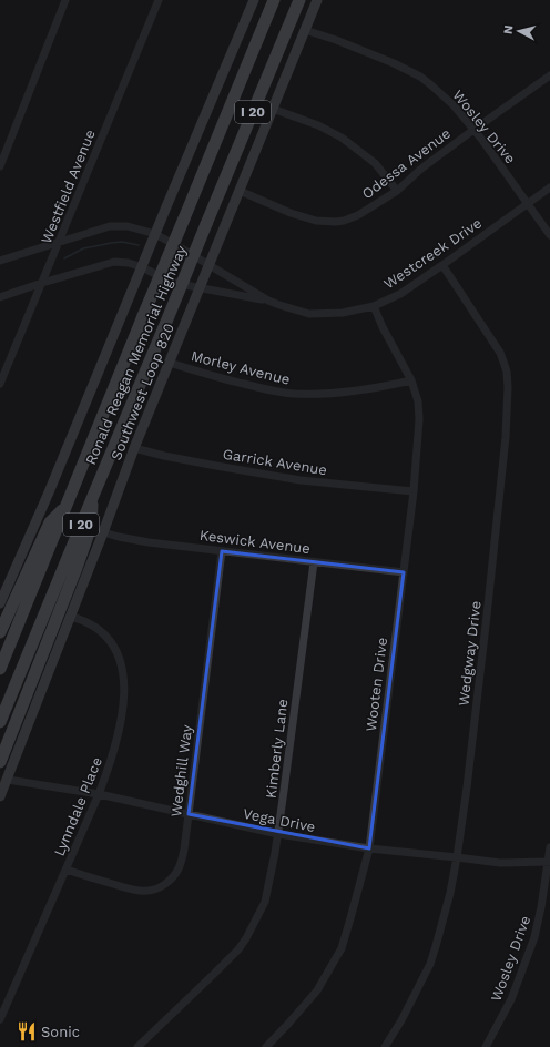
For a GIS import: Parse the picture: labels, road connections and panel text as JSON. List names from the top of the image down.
{
  "streets": {
    "highway": ["I 20", "Ronald Reagan Memorial Highway"],
    "main road": ["Southwest Loop 820"],
    "street": [
      "Wosley Drive",
      "Odessa Avenue",
      "Westfield Avenue",
      "Westcreek Drive",
      "Morley Avenue",
      "Garrick Avenue",
      "Keswick Avenue",
      "Wedgway Drive",
      "Wooten Drive",
      "Kimberly Lane",
      "Wedghill Way",
      "Lynndale Place",
      "Vega Drive"
    ]
  },
  "crossings": [
    ["Wosley Drive", "Odessa Avenue"],
    ["Wosley Drive", "Westcreek Drive"],
    ["Wosley Drive", "Southwest Loop 820"],
    ["Wosley Drive", "Vega Drive"],
    ["Odessa Avenue", "Southwest Loop 820"],
    ["Westfield Avenue", "Westcreek Drive"],
    ["Westcreek Drive", "Southwest Loop 820"],
    ["Westcreek Drive", "Wedgway Drive"],
    ["Westcreek Drive", "Wooten Drive"],
    ["Morley Avenue", "Southwest Loop 820"],
    ["Morley Avenue", "Wooten Drive"],
    ["Southwest Loop 820", "Garrick Avenue"],
    ["Southwest Loop 820", "Keswick Avenue"],
    ["Southwest Loop 820", "Lynndale Place"],
    ["Southwest Loop 820", "Vega Drive"],
    ["Garrick Avenue", "Wooten Drive"],
    ["Keswick Avenue", "Wooten Drive"],
    ["Keswick Avenue", "Kimberly Lane"],
    ["Keswick Avenue", "Wedghill Way"],
    ["Wedgway Drive", "Vega Drive"],
    ["Wooten Drive", "Vega Drive"],
    ["Kimberly Lane", "Vega Drive"],
    ["Wedghill Way", "Lynndale Place"],
    ["Wedghill Way", "Vega Drive"],
    ["Lynndale Place", "Vega Drive"]
  ],
  "places": {
    "restaurant": ["Sonic"]
  },
  "north": "left"
}
